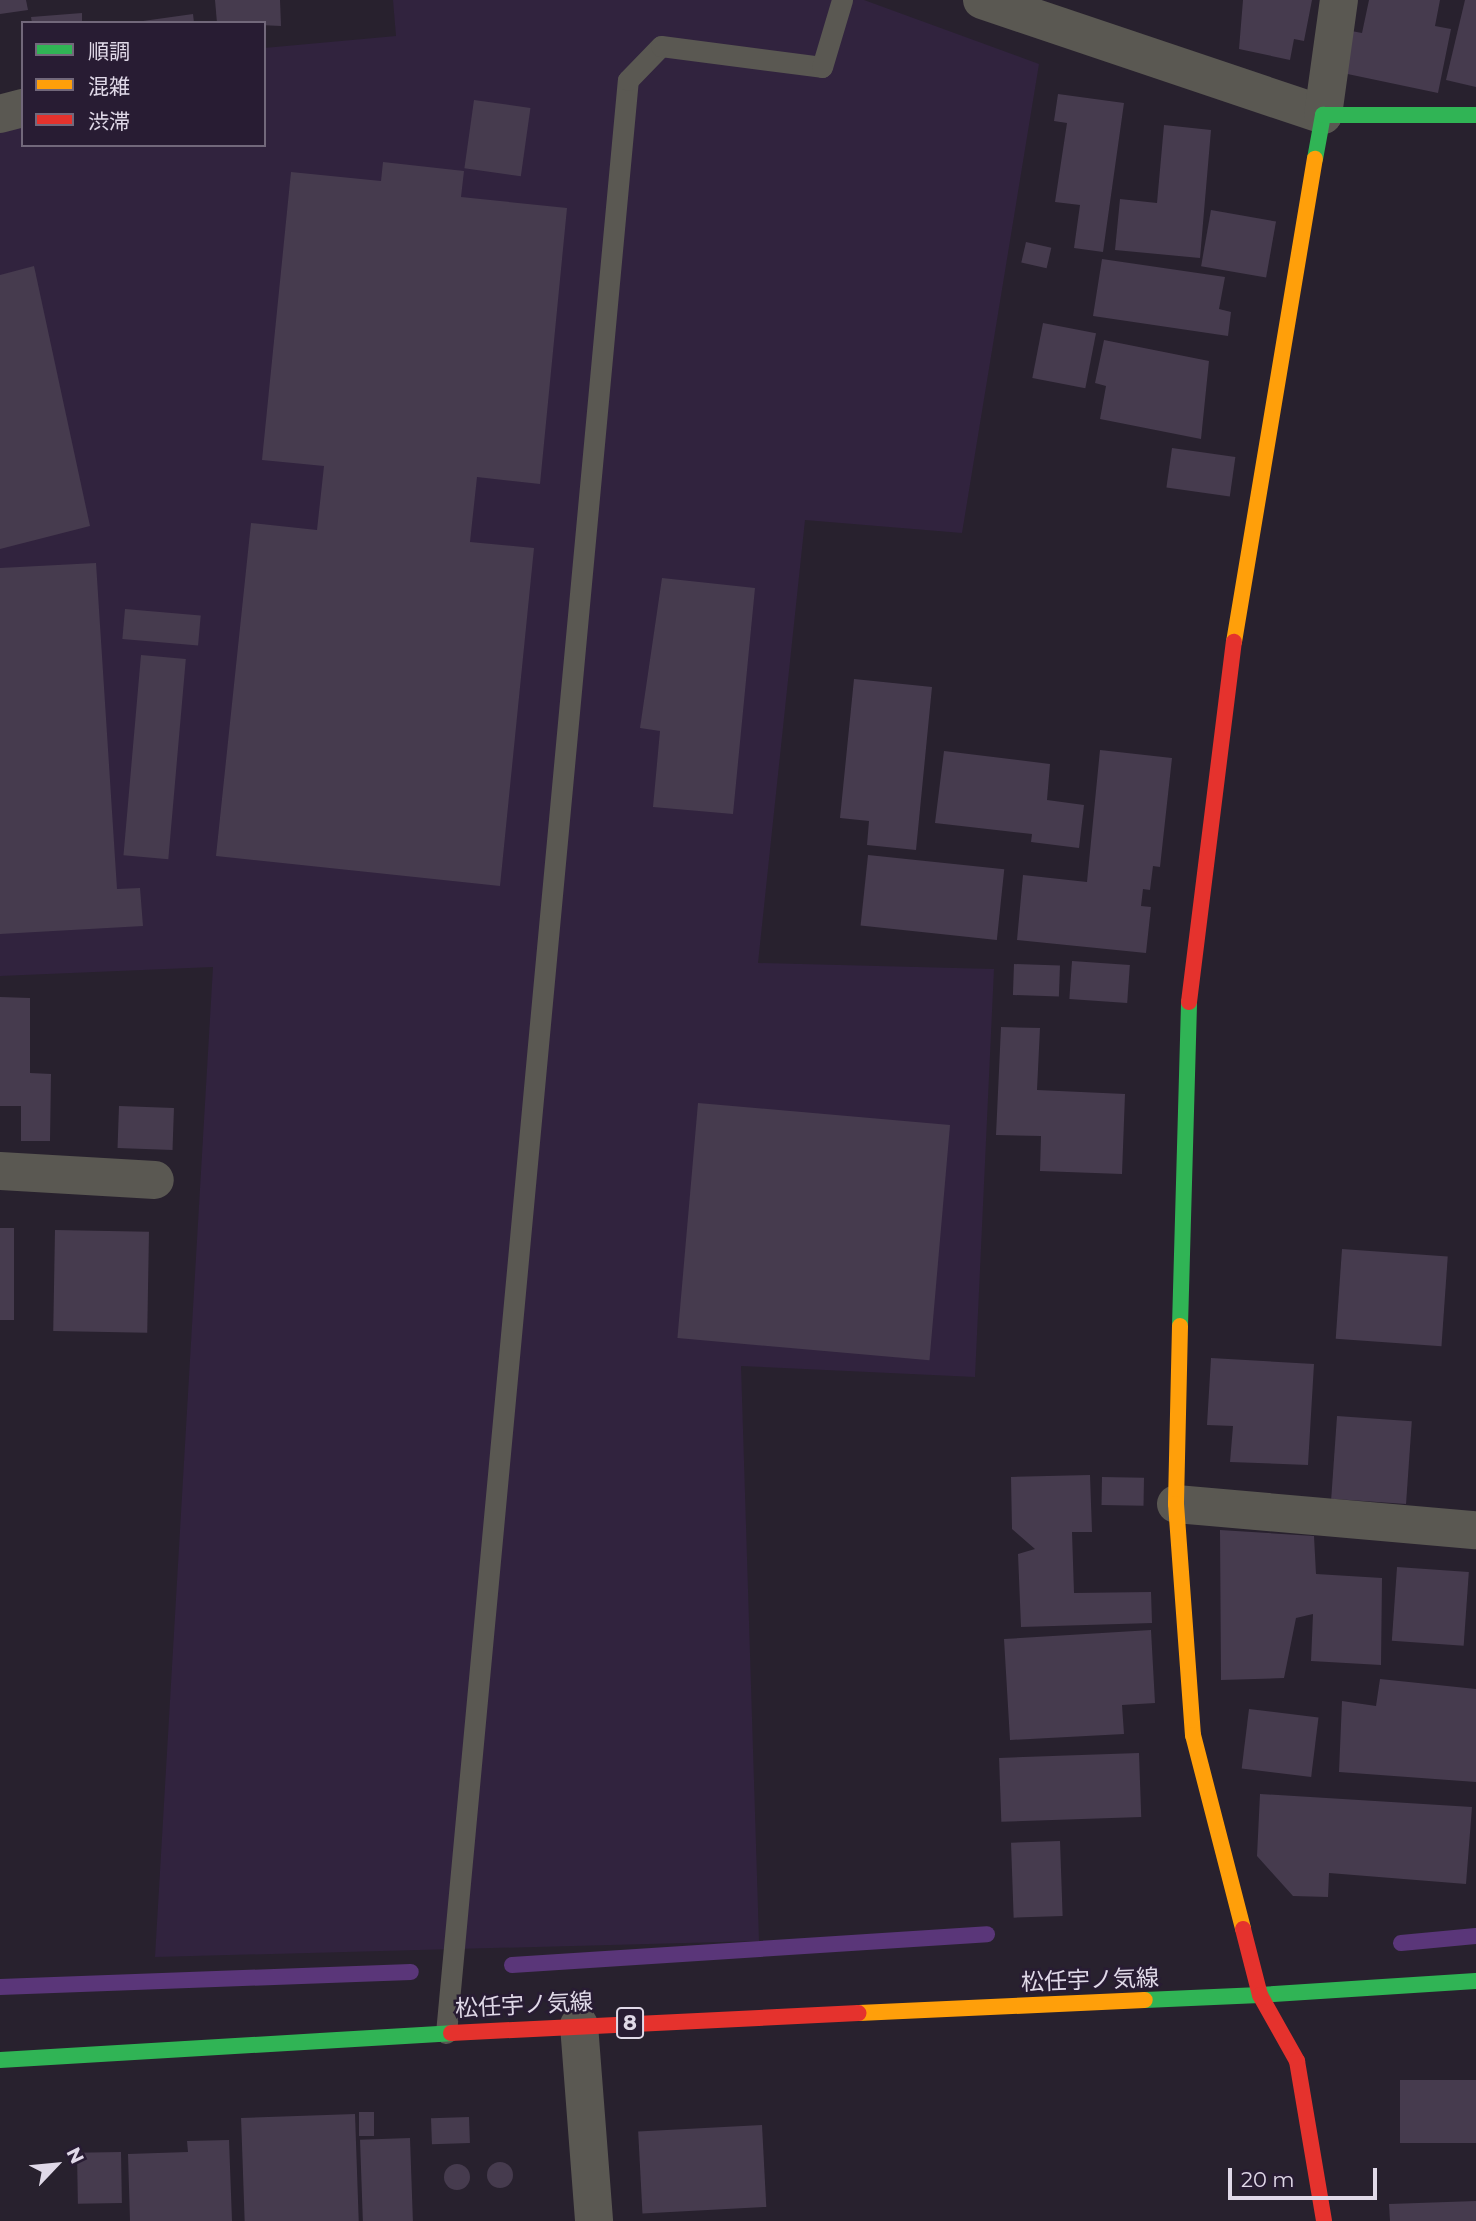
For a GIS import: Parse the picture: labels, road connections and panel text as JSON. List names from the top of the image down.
{
  "streets": {
    "street": ["松任宇ノ気線", "8"]
  },
  "legend": ["順調", "混雑", "渋滞"],
  "scale_bar": "20 m",
  "north": "top right"
}
